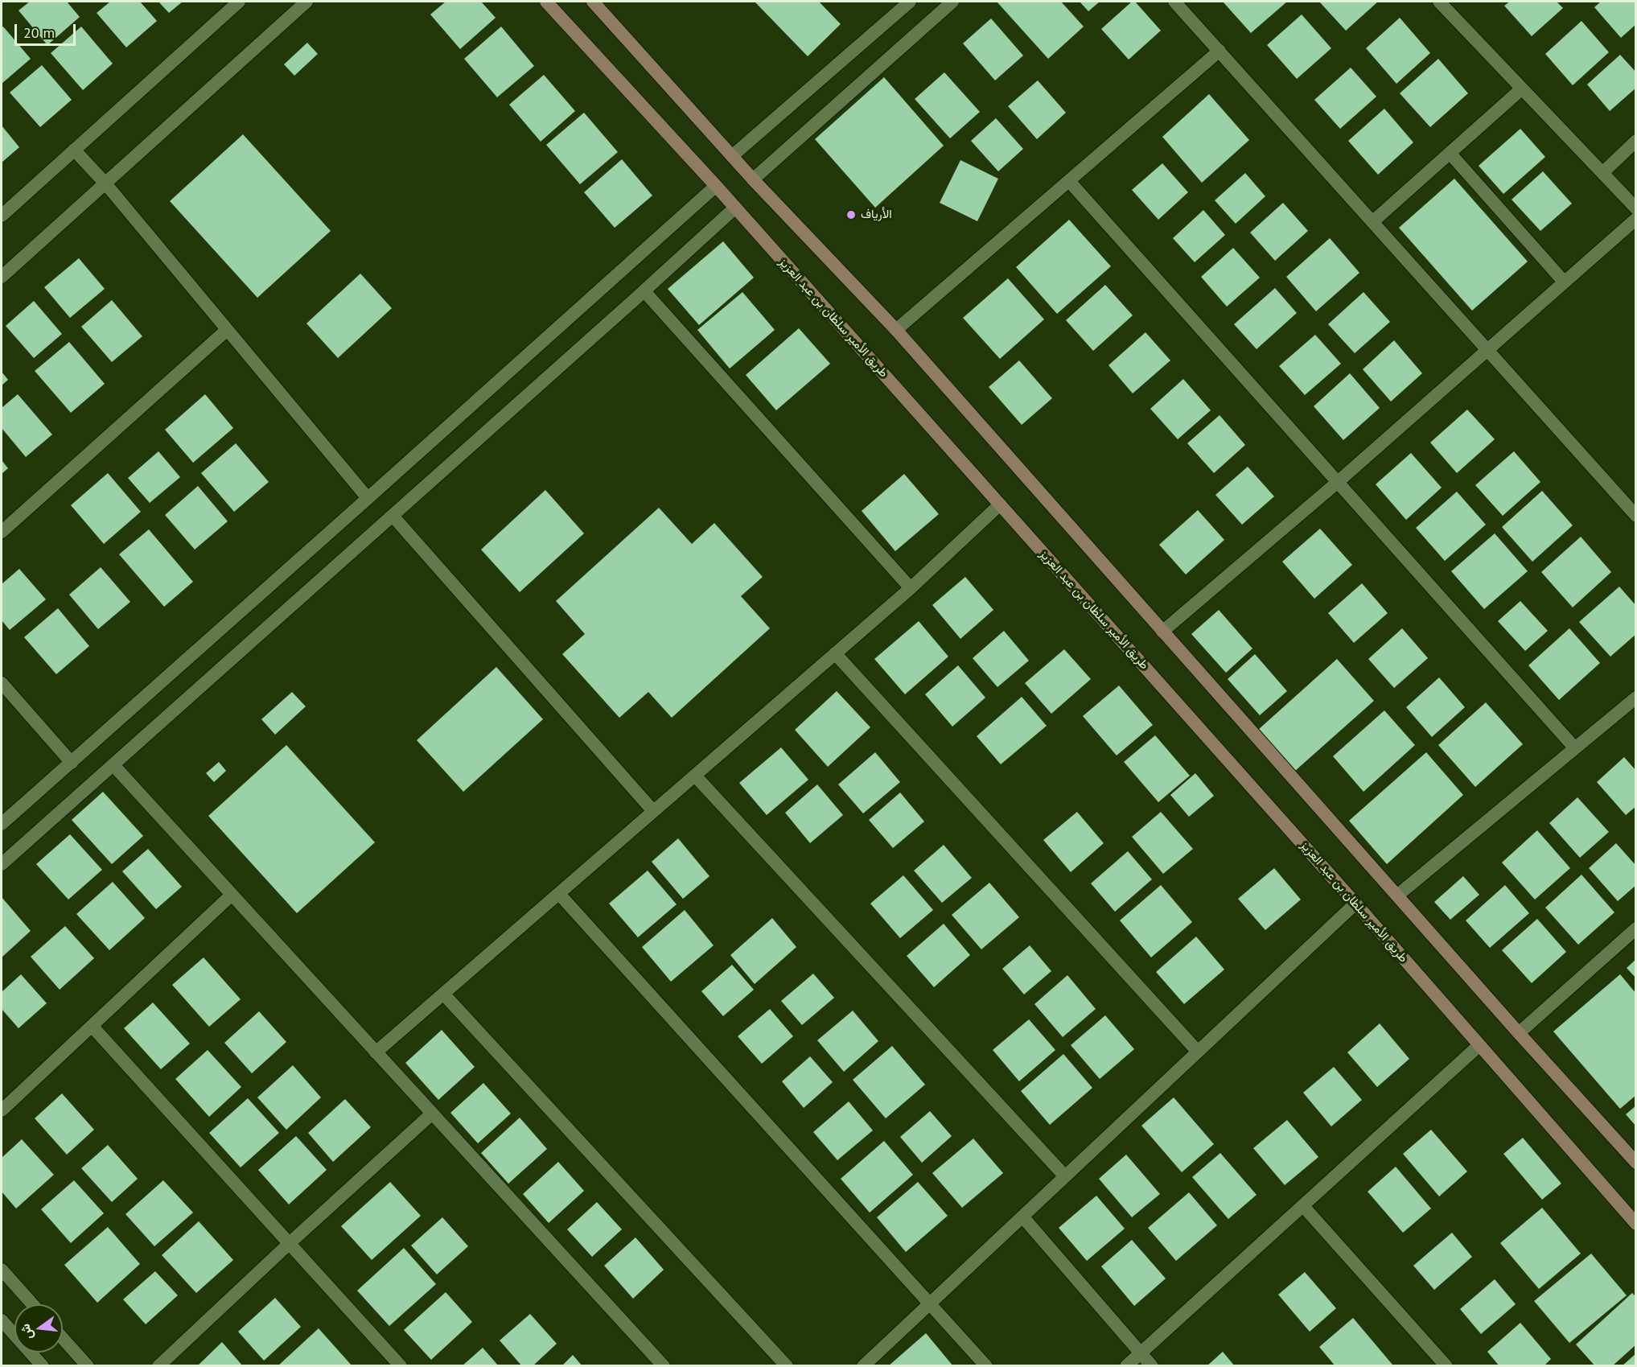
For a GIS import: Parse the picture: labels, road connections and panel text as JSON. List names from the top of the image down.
{
  "streets": {
    "main road": ["طريق الأمير سلطان بن عبد العزيز"]
  },
  "places": ["الأرياف"],
  "scale_bar": "20 m",
  "north": "left"
}
